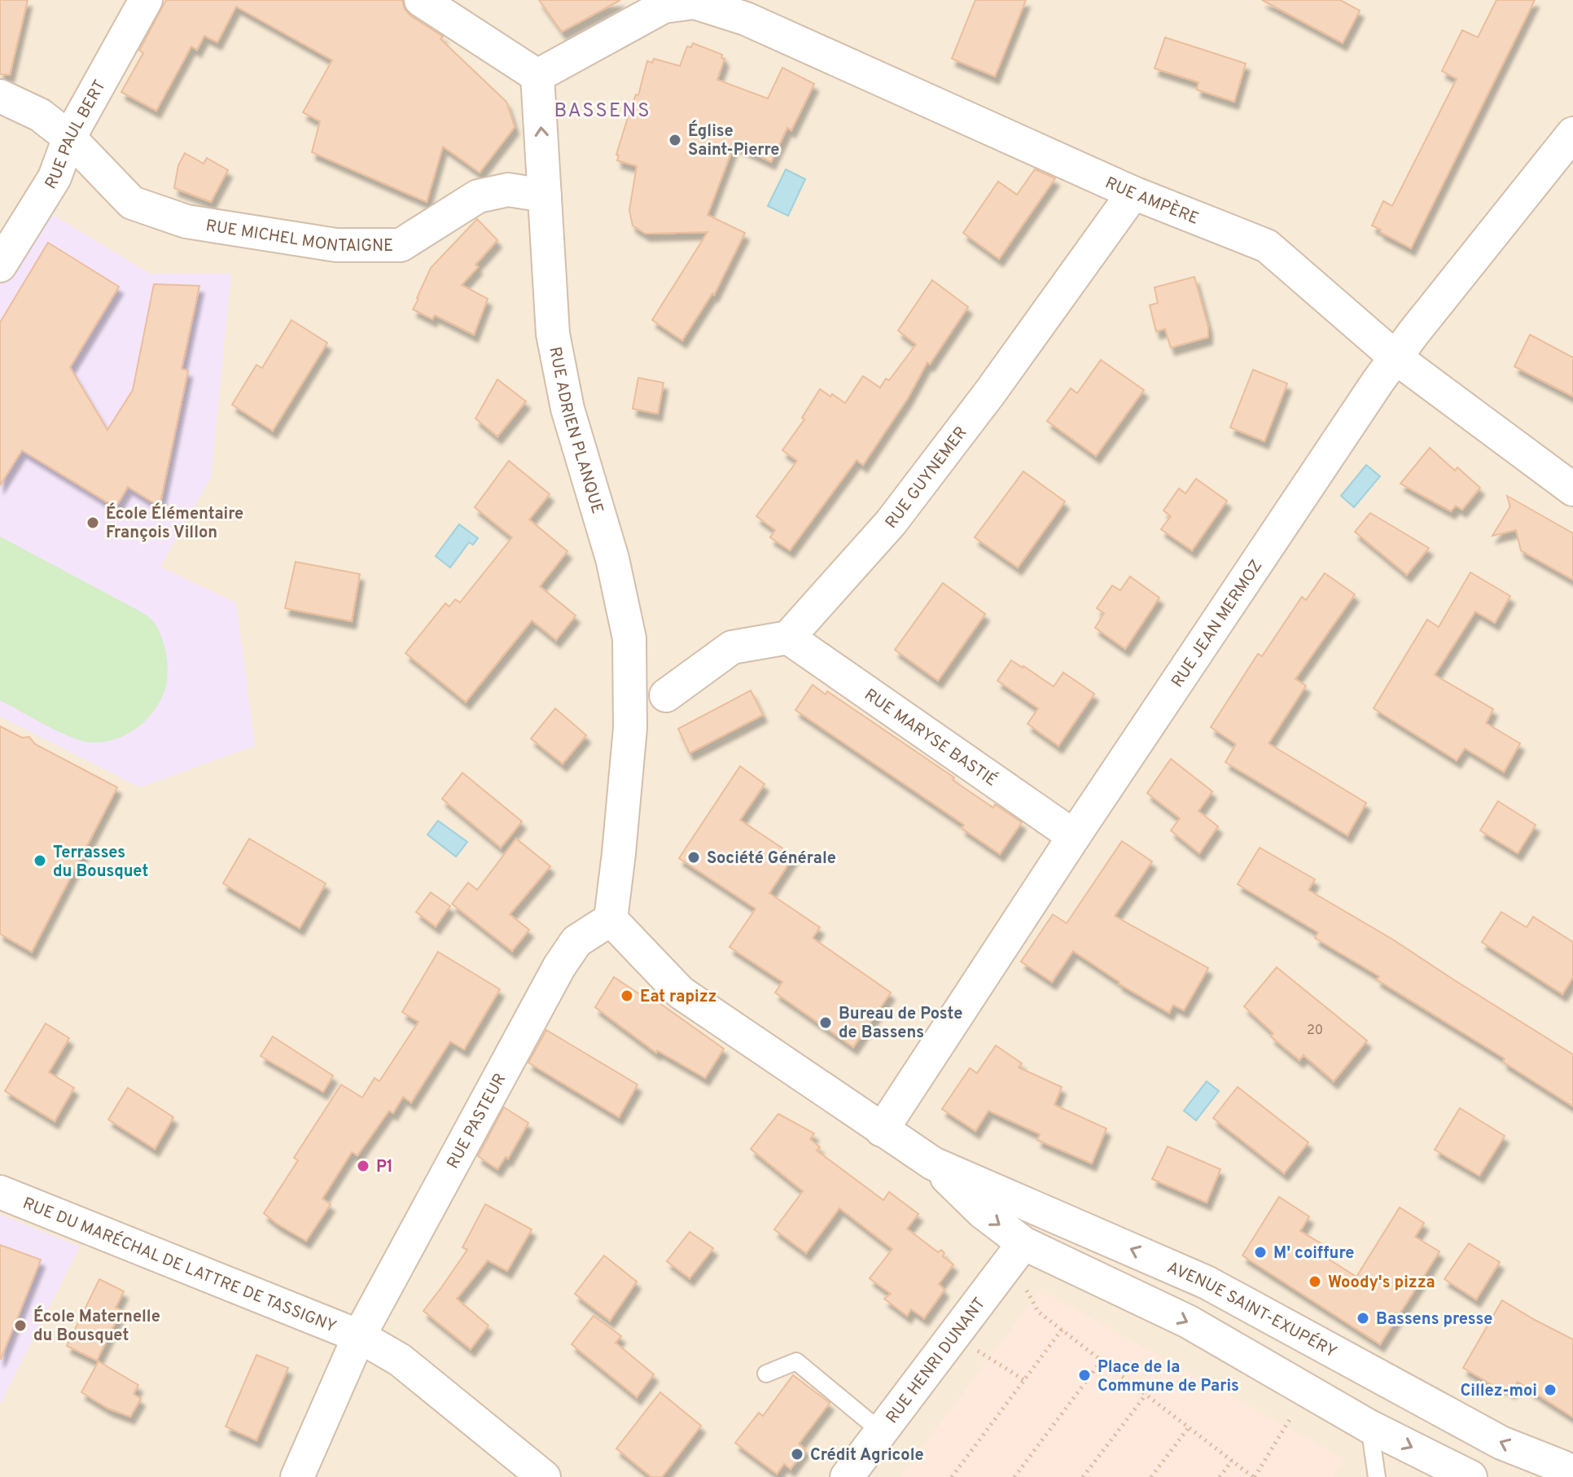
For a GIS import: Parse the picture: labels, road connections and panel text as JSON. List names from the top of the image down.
{
  "streets": {
    "street": [
      "RUE PAUL BERT",
      "RUE AMPÈRE",
      "RUE MICHEL MONTAIGNE",
      "RUE ADRIEN PLANQUE",
      "RUE GUYNEMER",
      "RUE JEAN MERMOZ",
      "RUE MARYSE BASTIÉ",
      "RUE PASTEUR",
      "RUE DU MARÉCHAL DE LATTRE DE TASSIGNY",
      "AVENUE SAINT-EXUPÉRY",
      "RUE HENRI DUNANT"
    ]
  },
  "crossings": [
    ["RUE PAUL BERT", "RUE MICHEL MONTAIGNE"],
    ["RUE AMPÈRE", "RUE GUYNEMER"],
    ["RUE AMPÈRE", "RUE JEAN MERMOZ"],
    ["RUE MICHEL MONTAIGNE", "RUE ADRIEN PLANQUE"],
    ["RUE ADRIEN PLANQUE", "RUE PASTEUR"],
    ["RUE ADRIEN PLANQUE", "AVENUE SAINT-EXUPÉRY"],
    ["RUE GUYNEMER", "RUE MARYSE BASTIÉ"],
    ["RUE JEAN MERMOZ", "RUE MARYSE BASTIÉ"],
    ["RUE JEAN MERMOZ", "AVENUE SAINT-EXUPÉRY"],
    ["RUE PASTEUR", "RUE DU MARÉCHAL DE LATTRE DE TASSIGNY"],
    ["RUE PASTEUR", "AVENUE SAINT-EXUPÉRY"],
    ["AVENUE SAINT-EXUPÉRY", "RUE HENRI DUNANT"]
  ],
  "districts": ["BASSENS"],
  "places": [
    "Église Saint-Pierre",
    "École Élémentaire François Villon",
    "Société Générale",
    "Terrasses du Bousquet",
    "Eat rapizz",
    "Bureau de Poste de Bassens",
    "P1",
    "M' coiffure",
    "Woody's pizza",
    "Bassens presse",
    "École Maternelle du Bousquet",
    "Place de la Commune de Paris",
    "Cillez-moi",
    "Crédit Agricole"
  ],
  "house_numbers": ["20"]
}
